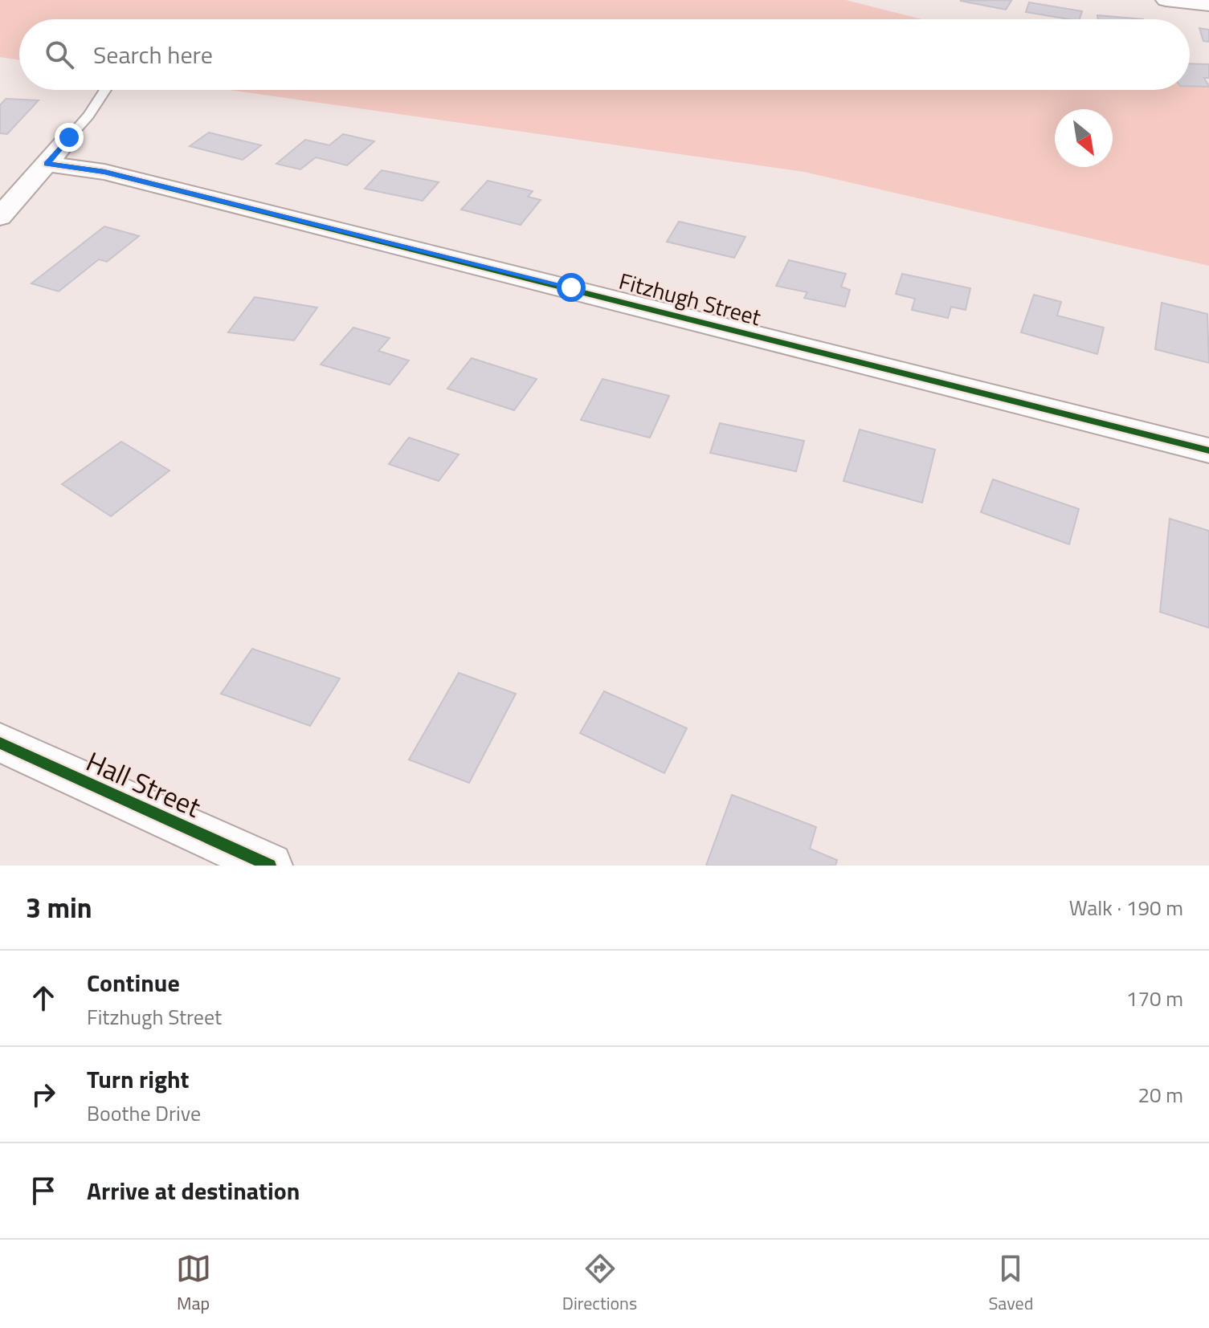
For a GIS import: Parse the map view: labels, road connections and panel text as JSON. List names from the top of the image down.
{
  "streets": {
    "street": ["Fitzhugh Street", "Hall Street"]
  },
  "north": "bottom right",
  "page": {
    "search": "Search here",
    "heading": ["3 min", "Walk · 190 m"],
    "list": [
      ["Continue", "Fitzhugh Street", "170 m"],
      ["Turn right", "Boothe Drive", "20 m"],
      "Arrive at destination"
    ],
    "nav": ["Map", "Directions", "Saved"]
  }
}
